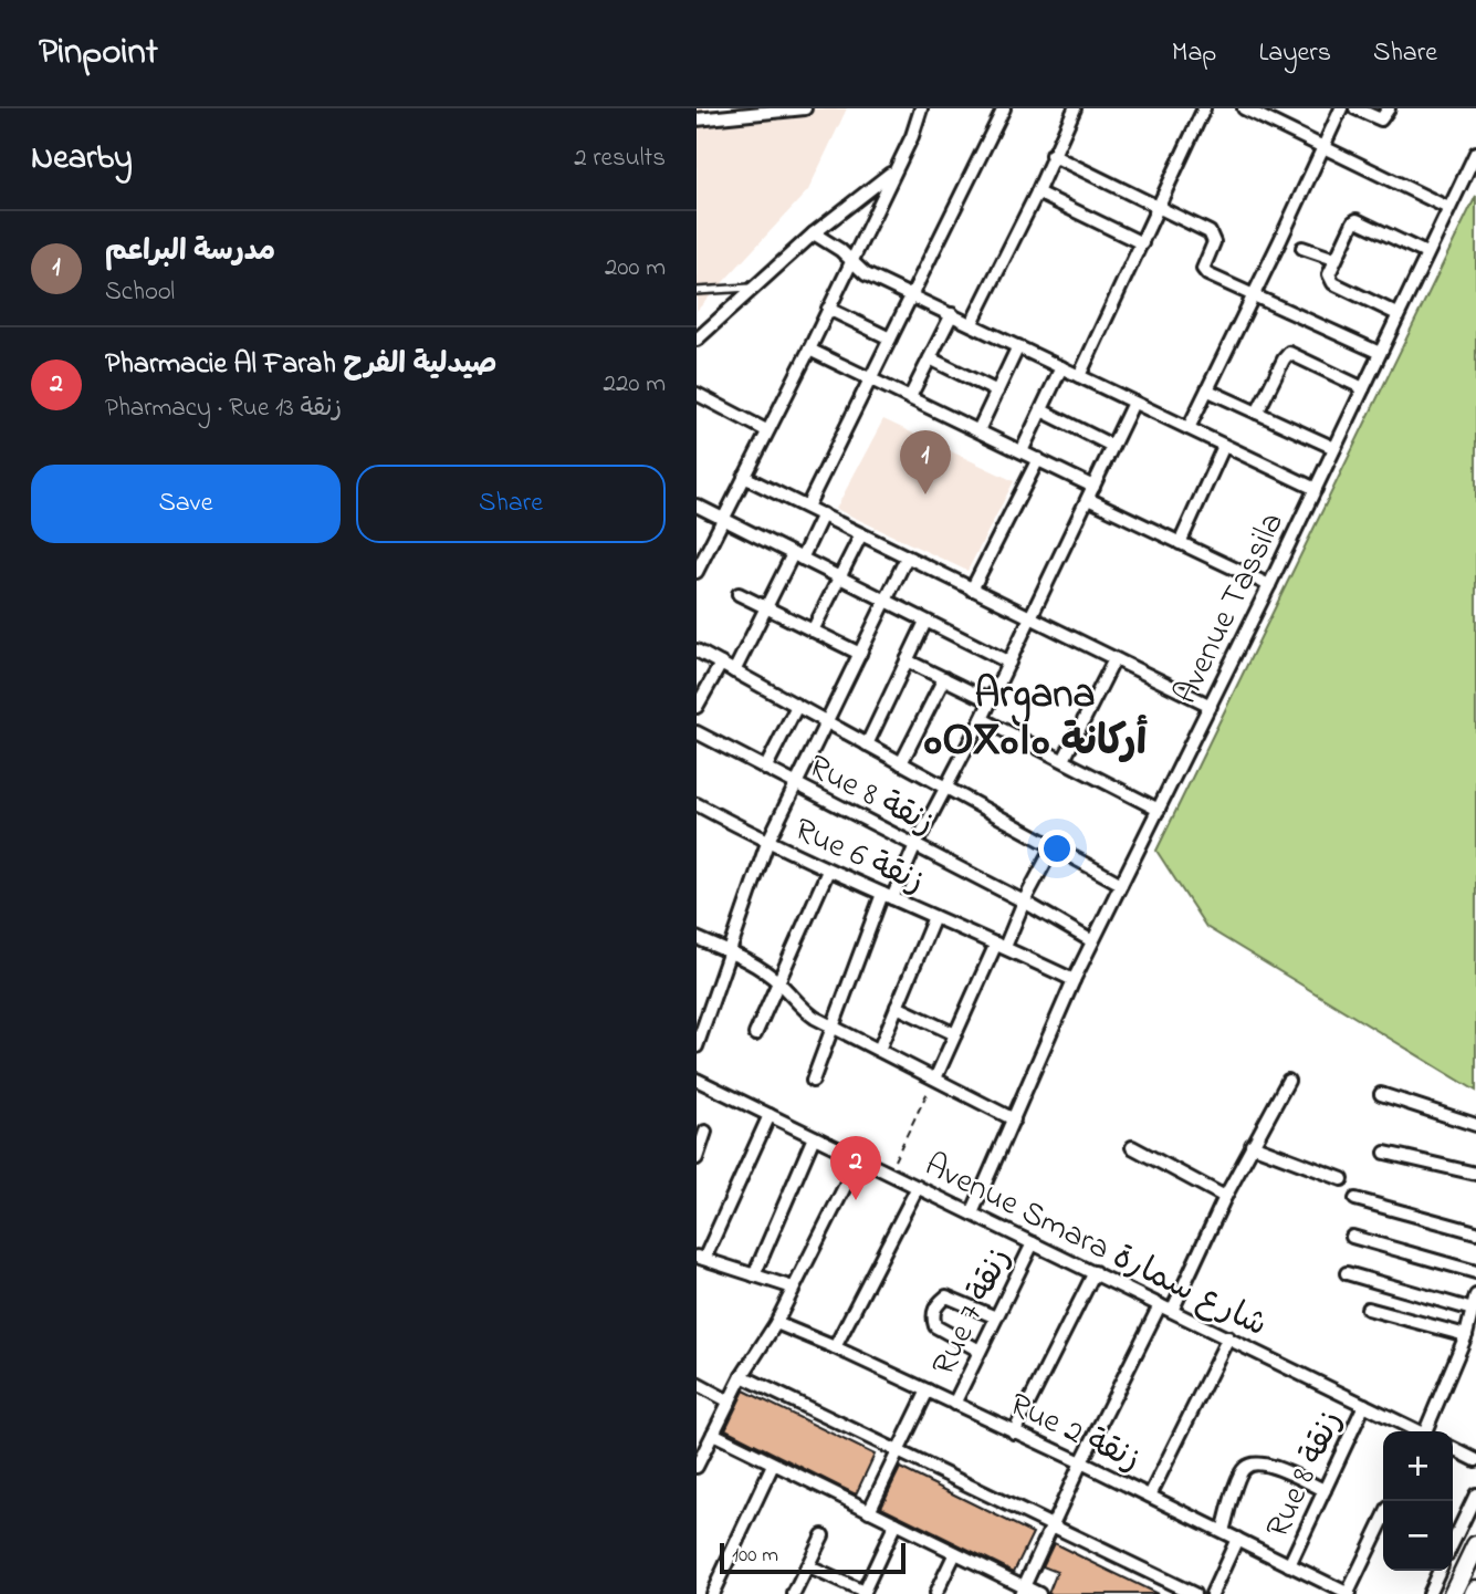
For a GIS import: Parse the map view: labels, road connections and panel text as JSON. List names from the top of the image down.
{
  "streets": {
    "street": [
      "Avenue Tassila",
      "Rue 8 زنقة",
      "Rue 6 زنقة",
      "Avenue Smara شارع سمارة",
      "Rue 7 زنقة",
      "Rue 2 زنقة"
    ]
  },
  "crossings": [
    ["Avenue Tassila", "Rue 8 زنقة"],
    ["Avenue Tassila", "Rue 6 زنقة"],
    ["Avenue Tassila", "Avenue Smara شارع سمارة"],
    ["Rue 8 زنقة", "Avenue Smara شارع سمارة"],
    ["Rue 8 زنقة", "Rue 2 زنقة"],
    ["Avenue Smara شارع سمارة", "Rue 7 زنقة"],
    ["Rue 7 زنقة", "Rue 2 زنقة"]
  ],
  "districts": ["Argana ⴰⵔⴳⴰⵏⴰ أركانة"],
  "scale_bar": "100 m",
  "page": {
    "header": "Pinpoint",
    "nav": ["Map", "Layers", "Share"],
    "heading": ["Nearby", "2 results"],
    "list": [
      {
        "mark": "1",
        "name": "مدرسة البراعم",
        "note": "School",
        "value": "200 m"
      },
      {
        "mark": "2",
        "name": "Pharmacie Al Farah صيدلية الفرح",
        "note": "Pharmacy · Rue 13 زنقة",
        "value": "220 m"
      }
    ],
    "pins": ["1", "2"],
    "buttons": ["Save", "Share"],
    "map_buttons": ["+", "−"],
    "scale": "100 m"
  }
}
